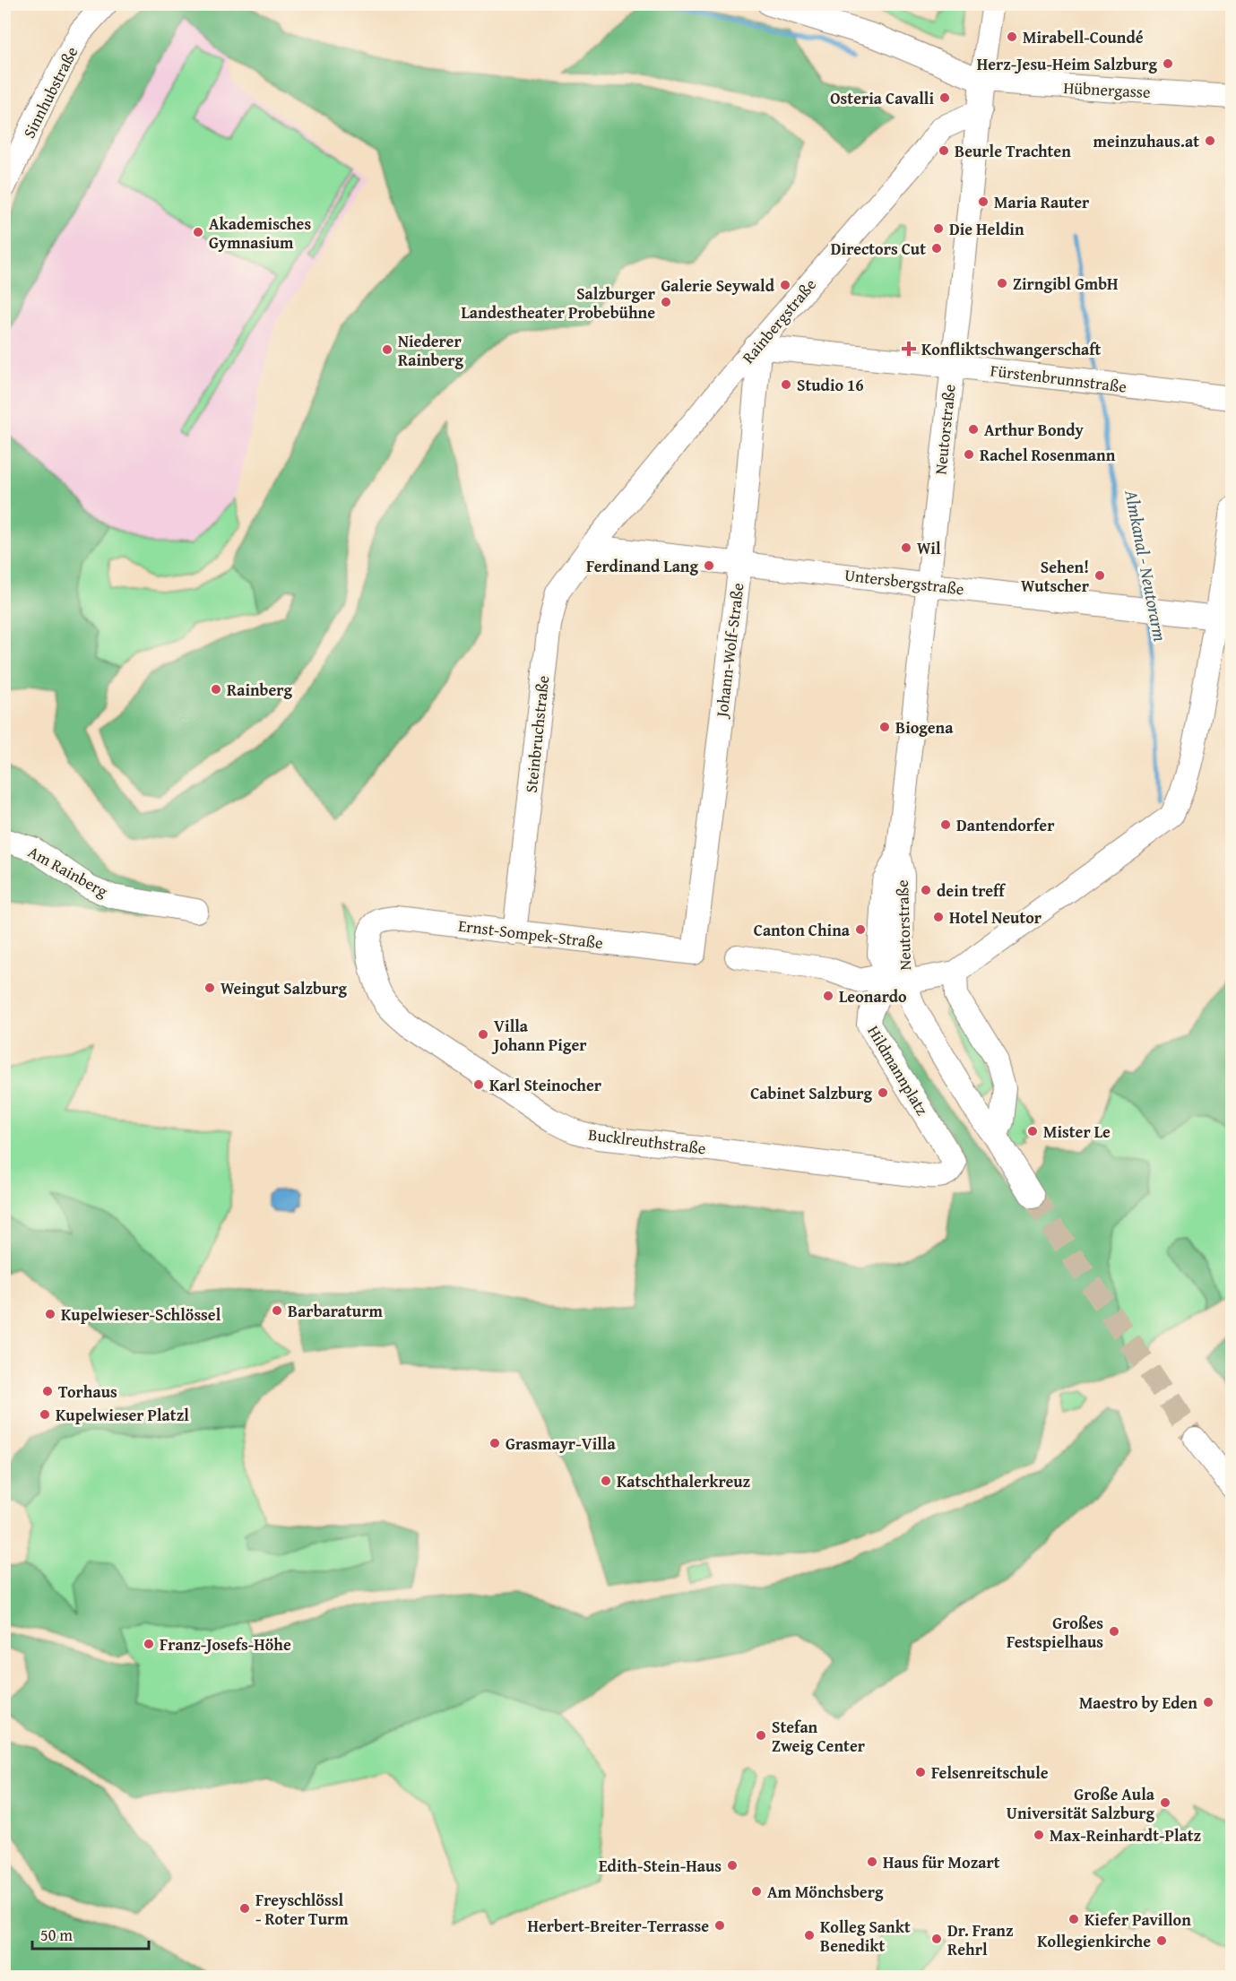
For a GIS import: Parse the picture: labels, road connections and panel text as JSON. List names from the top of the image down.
{
  "streets": {
    "street": [
      "Hübnergasse",
      "Sinnhubstraße",
      "Rainbergstraße",
      "Fürstenbrunnstraße",
      "Neutorstraße",
      "Untersbergstraße",
      "Johann-Wolf-Straße",
      "Steinbruchstraße",
      "Am Rainberg",
      "Ernst-Sompek-Straße",
      "Hildmannplatz",
      "Bucklreuthstraße"
    ]
  },
  "crossings": [
    ["Hübnergasse", "Neutorstraße"],
    ["Rainbergstraße", "Fürstenbrunnstraße"],
    ["Rainbergstraße", "Neutorstraße"],
    ["Rainbergstraße", "Untersbergstraße"],
    ["Rainbergstraße", "Johann-Wolf-Straße"],
    ["Rainbergstraße", "Steinbruchstraße"],
    ["Fürstenbrunnstraße", "Neutorstraße"],
    ["Fürstenbrunnstraße", "Johann-Wolf-Straße"],
    ["Neutorstraße", "Untersbergstraße"],
    ["Neutorstraße", "Hildmannplatz"],
    ["Untersbergstraße", "Johann-Wolf-Straße"],
    ["Untersbergstraße", "Steinbruchstraße"],
    ["Johann-Wolf-Straße", "Ernst-Sompek-Straße"],
    ["Steinbruchstraße", "Ernst-Sompek-Straße"],
    ["Ernst-Sompek-Straße", "Bucklreuthstraße"],
    ["Hildmannplatz", "Bucklreuthstraße"]
  ],
  "water": ["Almkanal - Neutorarm"],
  "places": {
    "other": [
      "Mirabell-Coundé",
      "Herz-Jesu-Heim Salzburg",
      "Osteria Cavalli",
      "meinzuhaus.at",
      "Beurle Trachten",
      "Maria Rauter",
      "Die Heldin",
      "Akademisches Gymnasium",
      "Directors Cut",
      "Zirngibl GmbH",
      "Galerie Seywald",
      "Salzburger Landestheater Probebühne",
      "Niederer Rainberg",
      "Studio 16",
      "Arthur Bondy",
      "Rachel Rosenmann",
      "Wil",
      "Ferdinand Lang",
      "Sehen! Wutscher",
      "Rainberg",
      "Biogena",
      "Dantendorfer",
      "dein treff",
      "Hotel Neutor",
      "Canton China",
      "Weingut Salzburg",
      "Leonardo",
      "Villa Johann Piger",
      "Karl Steinocher",
      "Cabinet Salzburg",
      "Mister Le",
      "Barbaraturm",
      "Kupelwieser-Schlössel",
      "Torhaus",
      "Kupelwieser Platzl",
      "Grasmayr-Villa",
      "Katschthalerkreuz",
      "Großes Festspielhaus",
      "Franz-Josefs-Höhe",
      "Maestro by Eden",
      "Stefan Zweig Center",
      "Felsenreitschule",
      "Große Aula Universität Salzburg",
      "Max-Reinhardt-Platz",
      "Haus für Mozart",
      "Edith-Stein-Haus",
      "Am Mönchsberg",
      "Freyschlössl - Roter Turm",
      "Kiefer Pavillon",
      "Herbert-Breiter-Terrasse",
      "Kolleg Sankt Benedikt",
      "Dr. Franz Rehrl",
      "Kollegienkirche"
    ],
    "health": ["Konfliktschwangerschaft"]
  },
  "scale_bar": "50 m"
}
